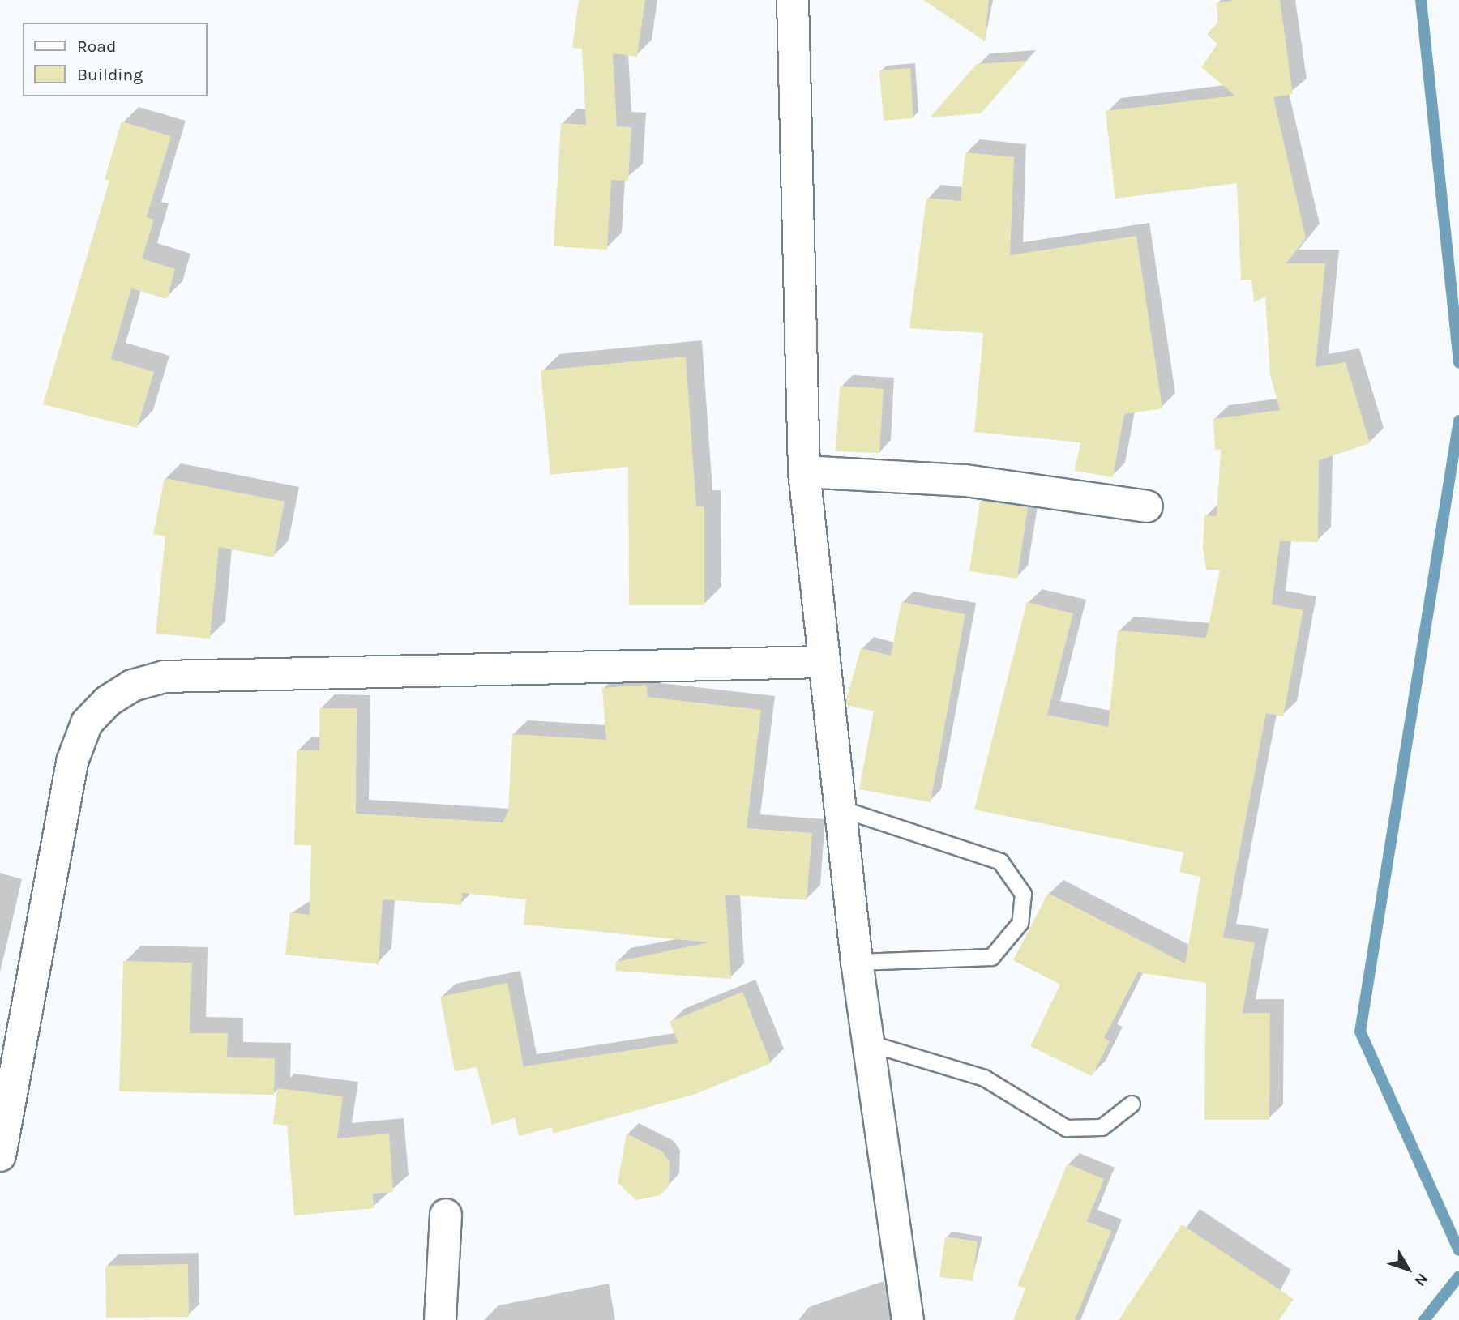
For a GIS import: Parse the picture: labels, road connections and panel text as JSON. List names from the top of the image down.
{
  "legend": ["Road", "Building"],
  "north": "bottom right"
}
